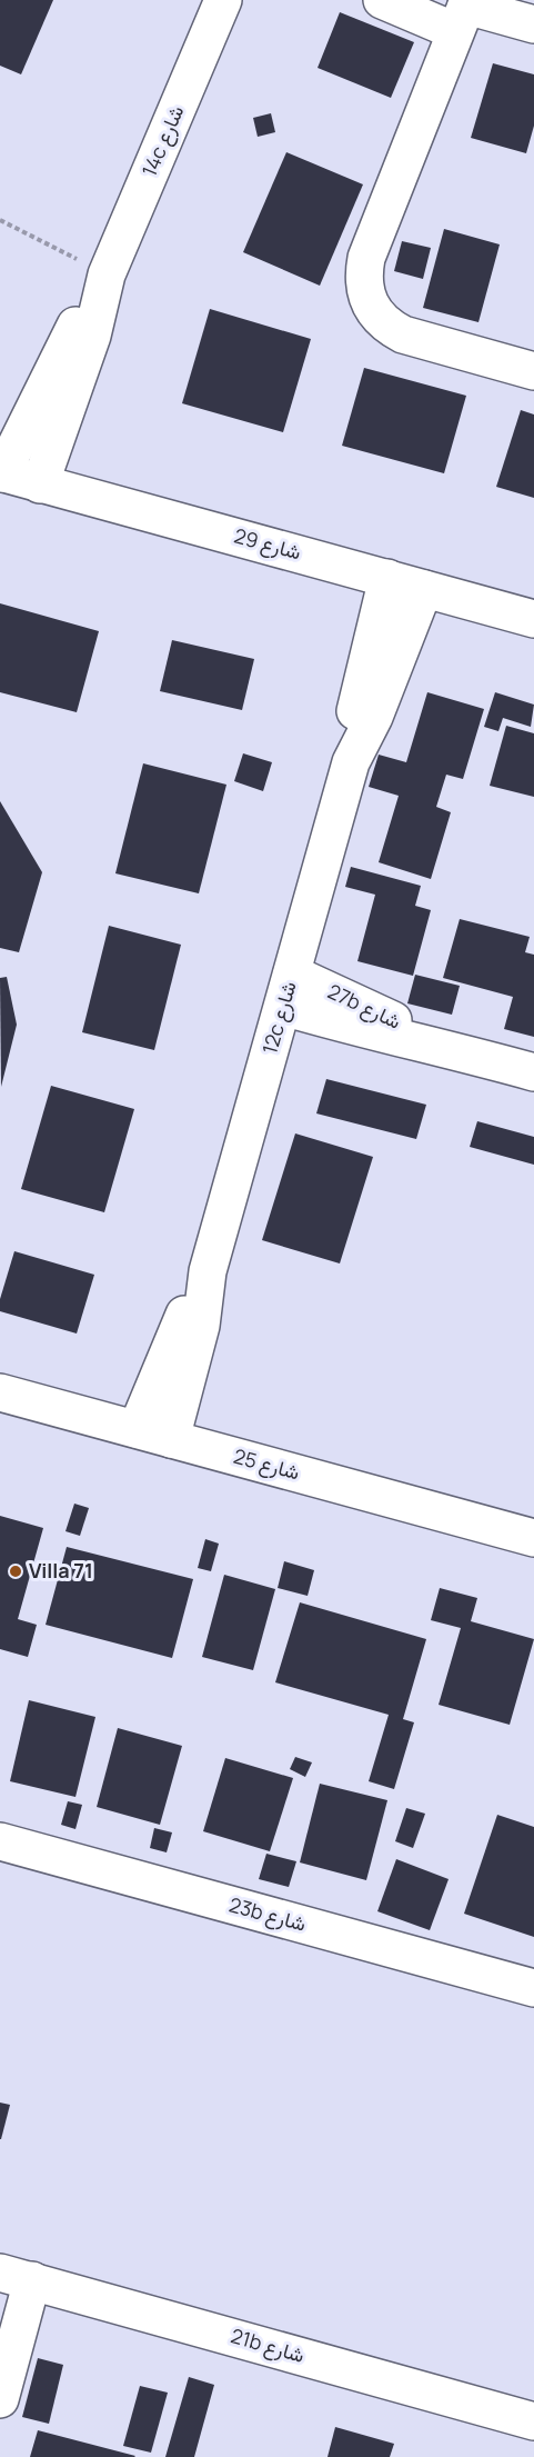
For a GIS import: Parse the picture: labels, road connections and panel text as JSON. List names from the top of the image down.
{
  "streets": {
    "street": [
      "14c شارع",
      "شارع 29",
      "27b شارع",
      "12c شارع",
      "شارع 25",
      "23b شارع",
      "21b شارع"
    ]
  },
  "crossings": [
    ["14c شارع", "شارع 29"],
    ["شارع 29", "12c شارع"],
    ["27b شارع", "12c شارع"],
    ["12c شارع", "شارع 25"]
  ],
  "places": ["Villa 71"]
}
